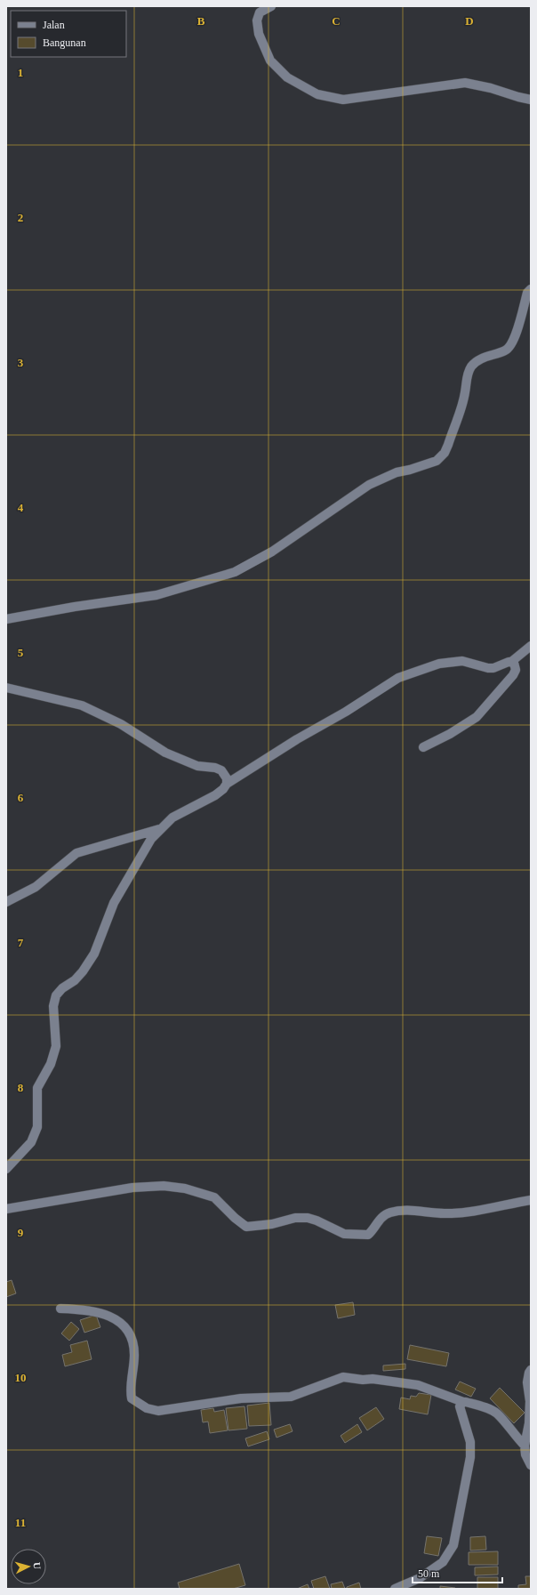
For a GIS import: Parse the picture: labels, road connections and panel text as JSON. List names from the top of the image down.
{
  "legend": ["Jalan", "Bangunan"],
  "scale_bar": "50 m",
  "north": "right",
  "grid": {
    "columns": ["B", "C", "D"],
    "rows": [
      "1",
      "2",
      "3",
      "4",
      "5",
      "6",
      "7",
      "8",
      "9",
      "10",
      "11"
    ]
  }
}
